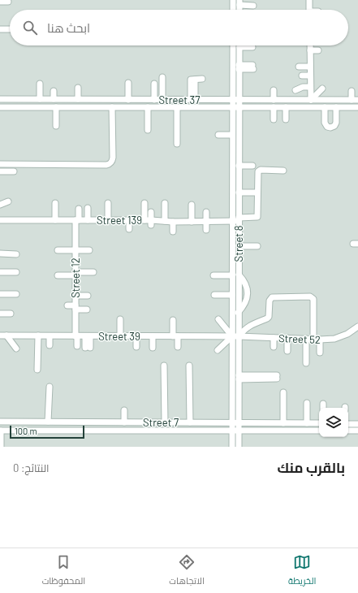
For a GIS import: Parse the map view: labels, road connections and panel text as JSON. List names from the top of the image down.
{
  "streets": {
    "street": [
      "Street 37",
      "Street 139",
      "Street 8",
      "Street 12",
      "Street 39",
      "Street 52",
      "Street 7"
    ]
  },
  "crossings": [
    ["Street 37", "Street 8"],
    ["Street 139", "Street 8"],
    ["Street 139", "Street 12"],
    ["Street 8", "Street 39"],
    ["Street 8", "Street 52"],
    ["Street 8", "Street 7"],
    ["Street 12", "Street 39"],
    ["Street 39", "Street 52"]
  ],
  "scale_bar": "100 m",
  "page": {
    "search": "ابحث هنا",
    "scale": "100 m",
    "heading": ["بالقرب منك", "النتائج: 0"],
    "nav": ["الخريطة", "الاتجاهات", "المحفوظات"]
  }
}
